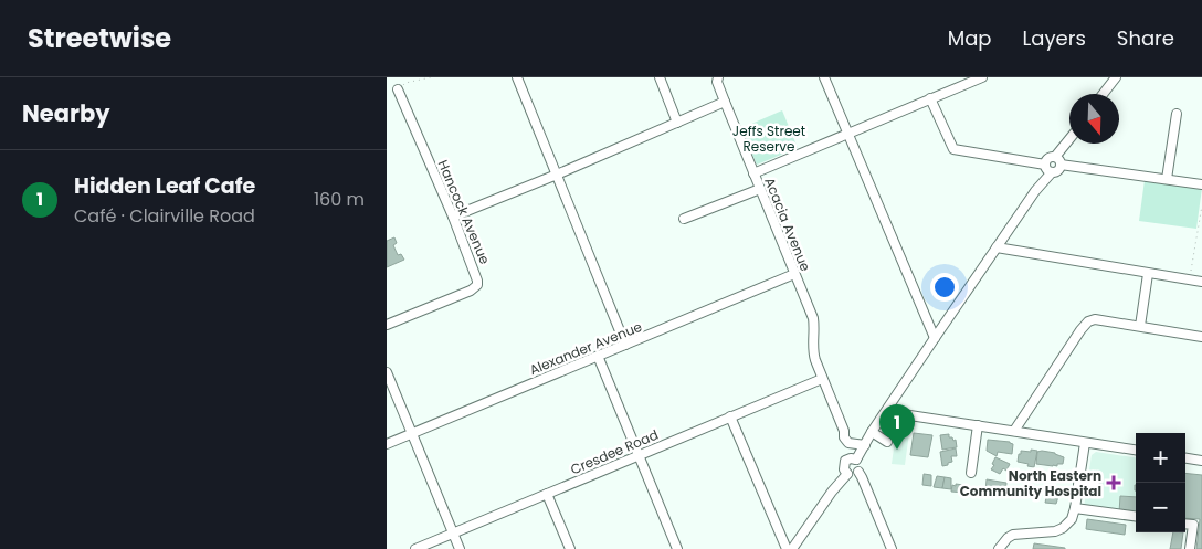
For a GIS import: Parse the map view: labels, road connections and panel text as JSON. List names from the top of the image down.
{
  "streets": {
    "street": [
      "Hancock Avenue",
      "Acacia Avenue",
      "Alexander Avenue",
      "Cresdee Road"
    ]
  },
  "crossings": [
    ["Acacia Avenue", "Alexander Avenue"],
    ["Acacia Avenue", "Cresdee Road"]
  ],
  "parks": ["Jeffs Street Reserve"],
  "places": {
    "health": ["North Eastern Community Hospital"]
  },
  "north": "bottom",
  "page": {
    "header": "Streetwise",
    "nav": ["Map", "Layers", "Share"],
    "heading": "Nearby",
    "list": [
      {
        "mark": "1",
        "name": "Hidden Leaf Cafe",
        "note": "Café · Clairville Road",
        "value": "160 m"
      }
    ],
    "pins": "1",
    "map_buttons": ["+", "−"]
  }
}
